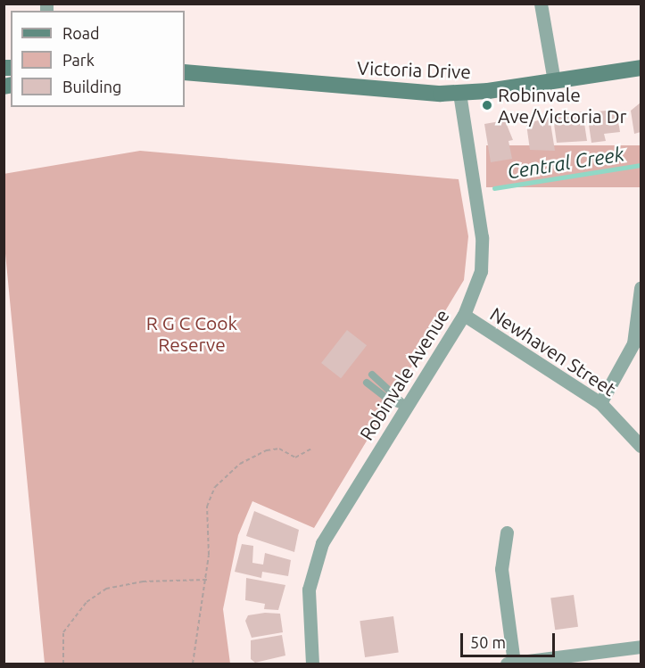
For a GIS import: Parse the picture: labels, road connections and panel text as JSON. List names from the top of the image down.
{
  "streets": {
    "street": ["Victoria Drive", "Newhaven Street", "Robinvale Avenue"]
  },
  "crossings": [
    ["Victoria Drive", "Robinvale Avenue"],
    ["Newhaven Street", "Robinvale Avenue"]
  ],
  "water": ["Central Creek"],
  "parks": ["R G C Cook Reserve"],
  "places": ["Robinvale Ave/Victoria Dr"],
  "legend": ["Road", "Park", "Building"],
  "scale_bar": "50 m"
}
